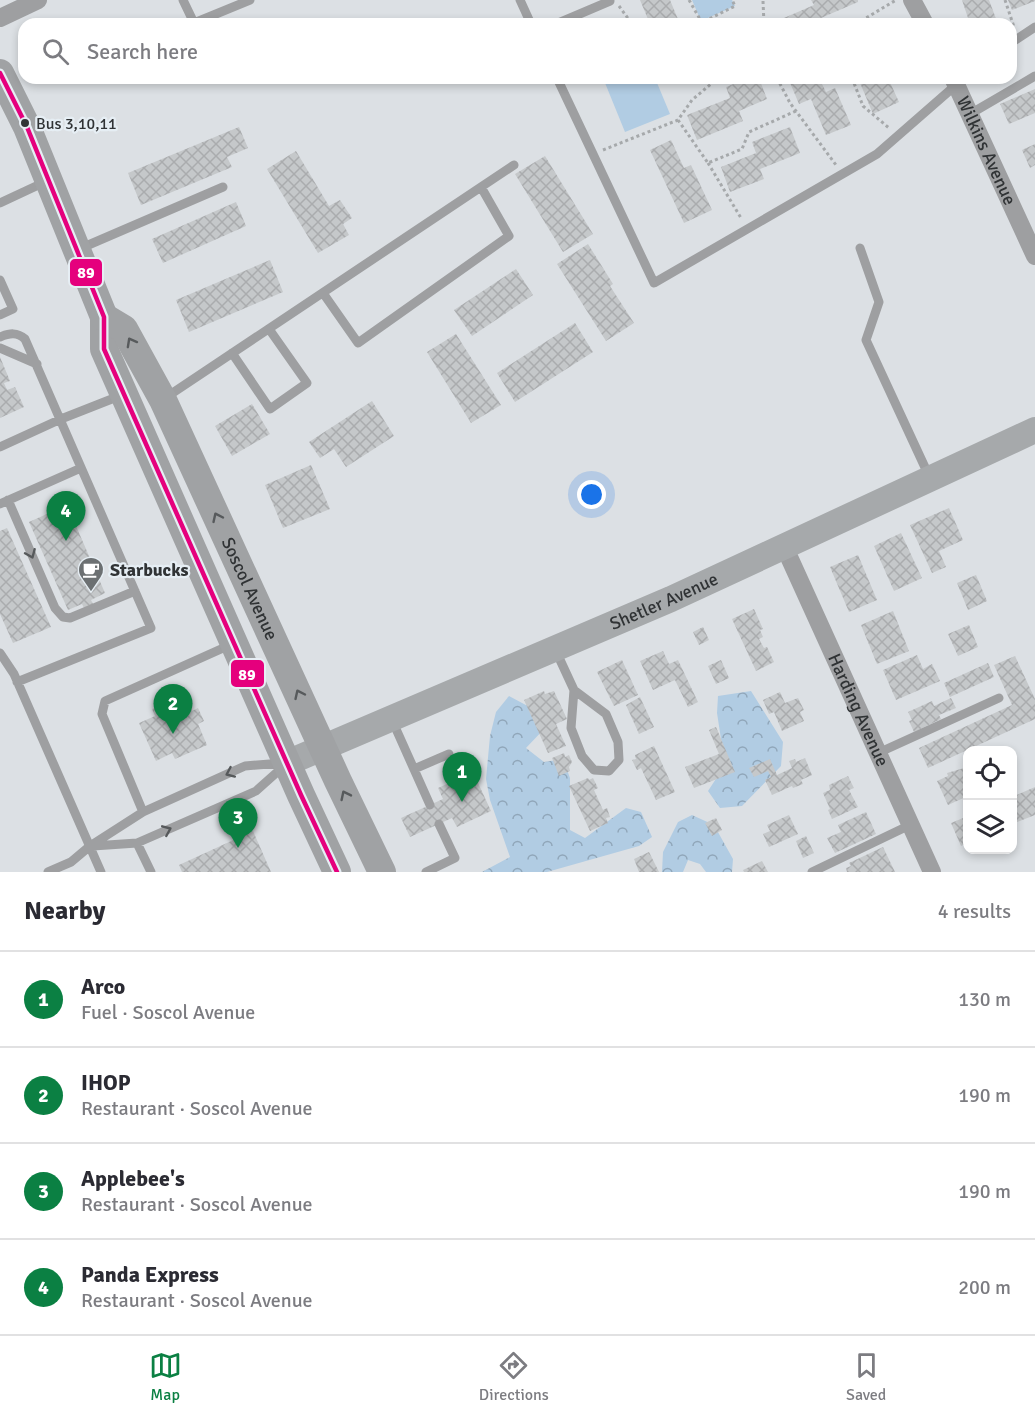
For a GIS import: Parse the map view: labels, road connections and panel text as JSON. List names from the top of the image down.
{
  "streets": {
    "main road": ["Soscol Avenue"],
    "street": ["Wilkins Avenue", "Shetler Avenue", "Harding Avenue"]
  },
  "crossings": [
    ["Soscol Avenue", "Shetler Avenue"],
    ["Shetler Avenue", "Harding Avenue"]
  ],
  "places": {
    "other": ["Bus 3,10,11"],
    "cafe": ["Starbucks"]
  },
  "lines": ["transit line 89"],
  "page": {
    "search": "Search here",
    "pins": [
      "4",
      "2",
      "1",
      "3"
    ],
    "heading": ["Nearby", "4 results"],
    "list": [
      {
        "mark": "1",
        "name": "Arco",
        "note": "Fuel · Soscol Avenue",
        "value": "130 m"
      },
      {
        "mark": "2",
        "name": "IHOP",
        "note": "Restaurant · Soscol Avenue",
        "value": "190 m"
      },
      {
        "mark": "3",
        "name": "Applebee's",
        "note": "Restaurant · Soscol Avenue",
        "value": "190 m"
      },
      {
        "mark": "4",
        "name": "Panda Express",
        "note": "Restaurant · Soscol Avenue",
        "value": "200 m"
      }
    ],
    "nav": ["Map", "Directions", "Saved"]
  }
}
